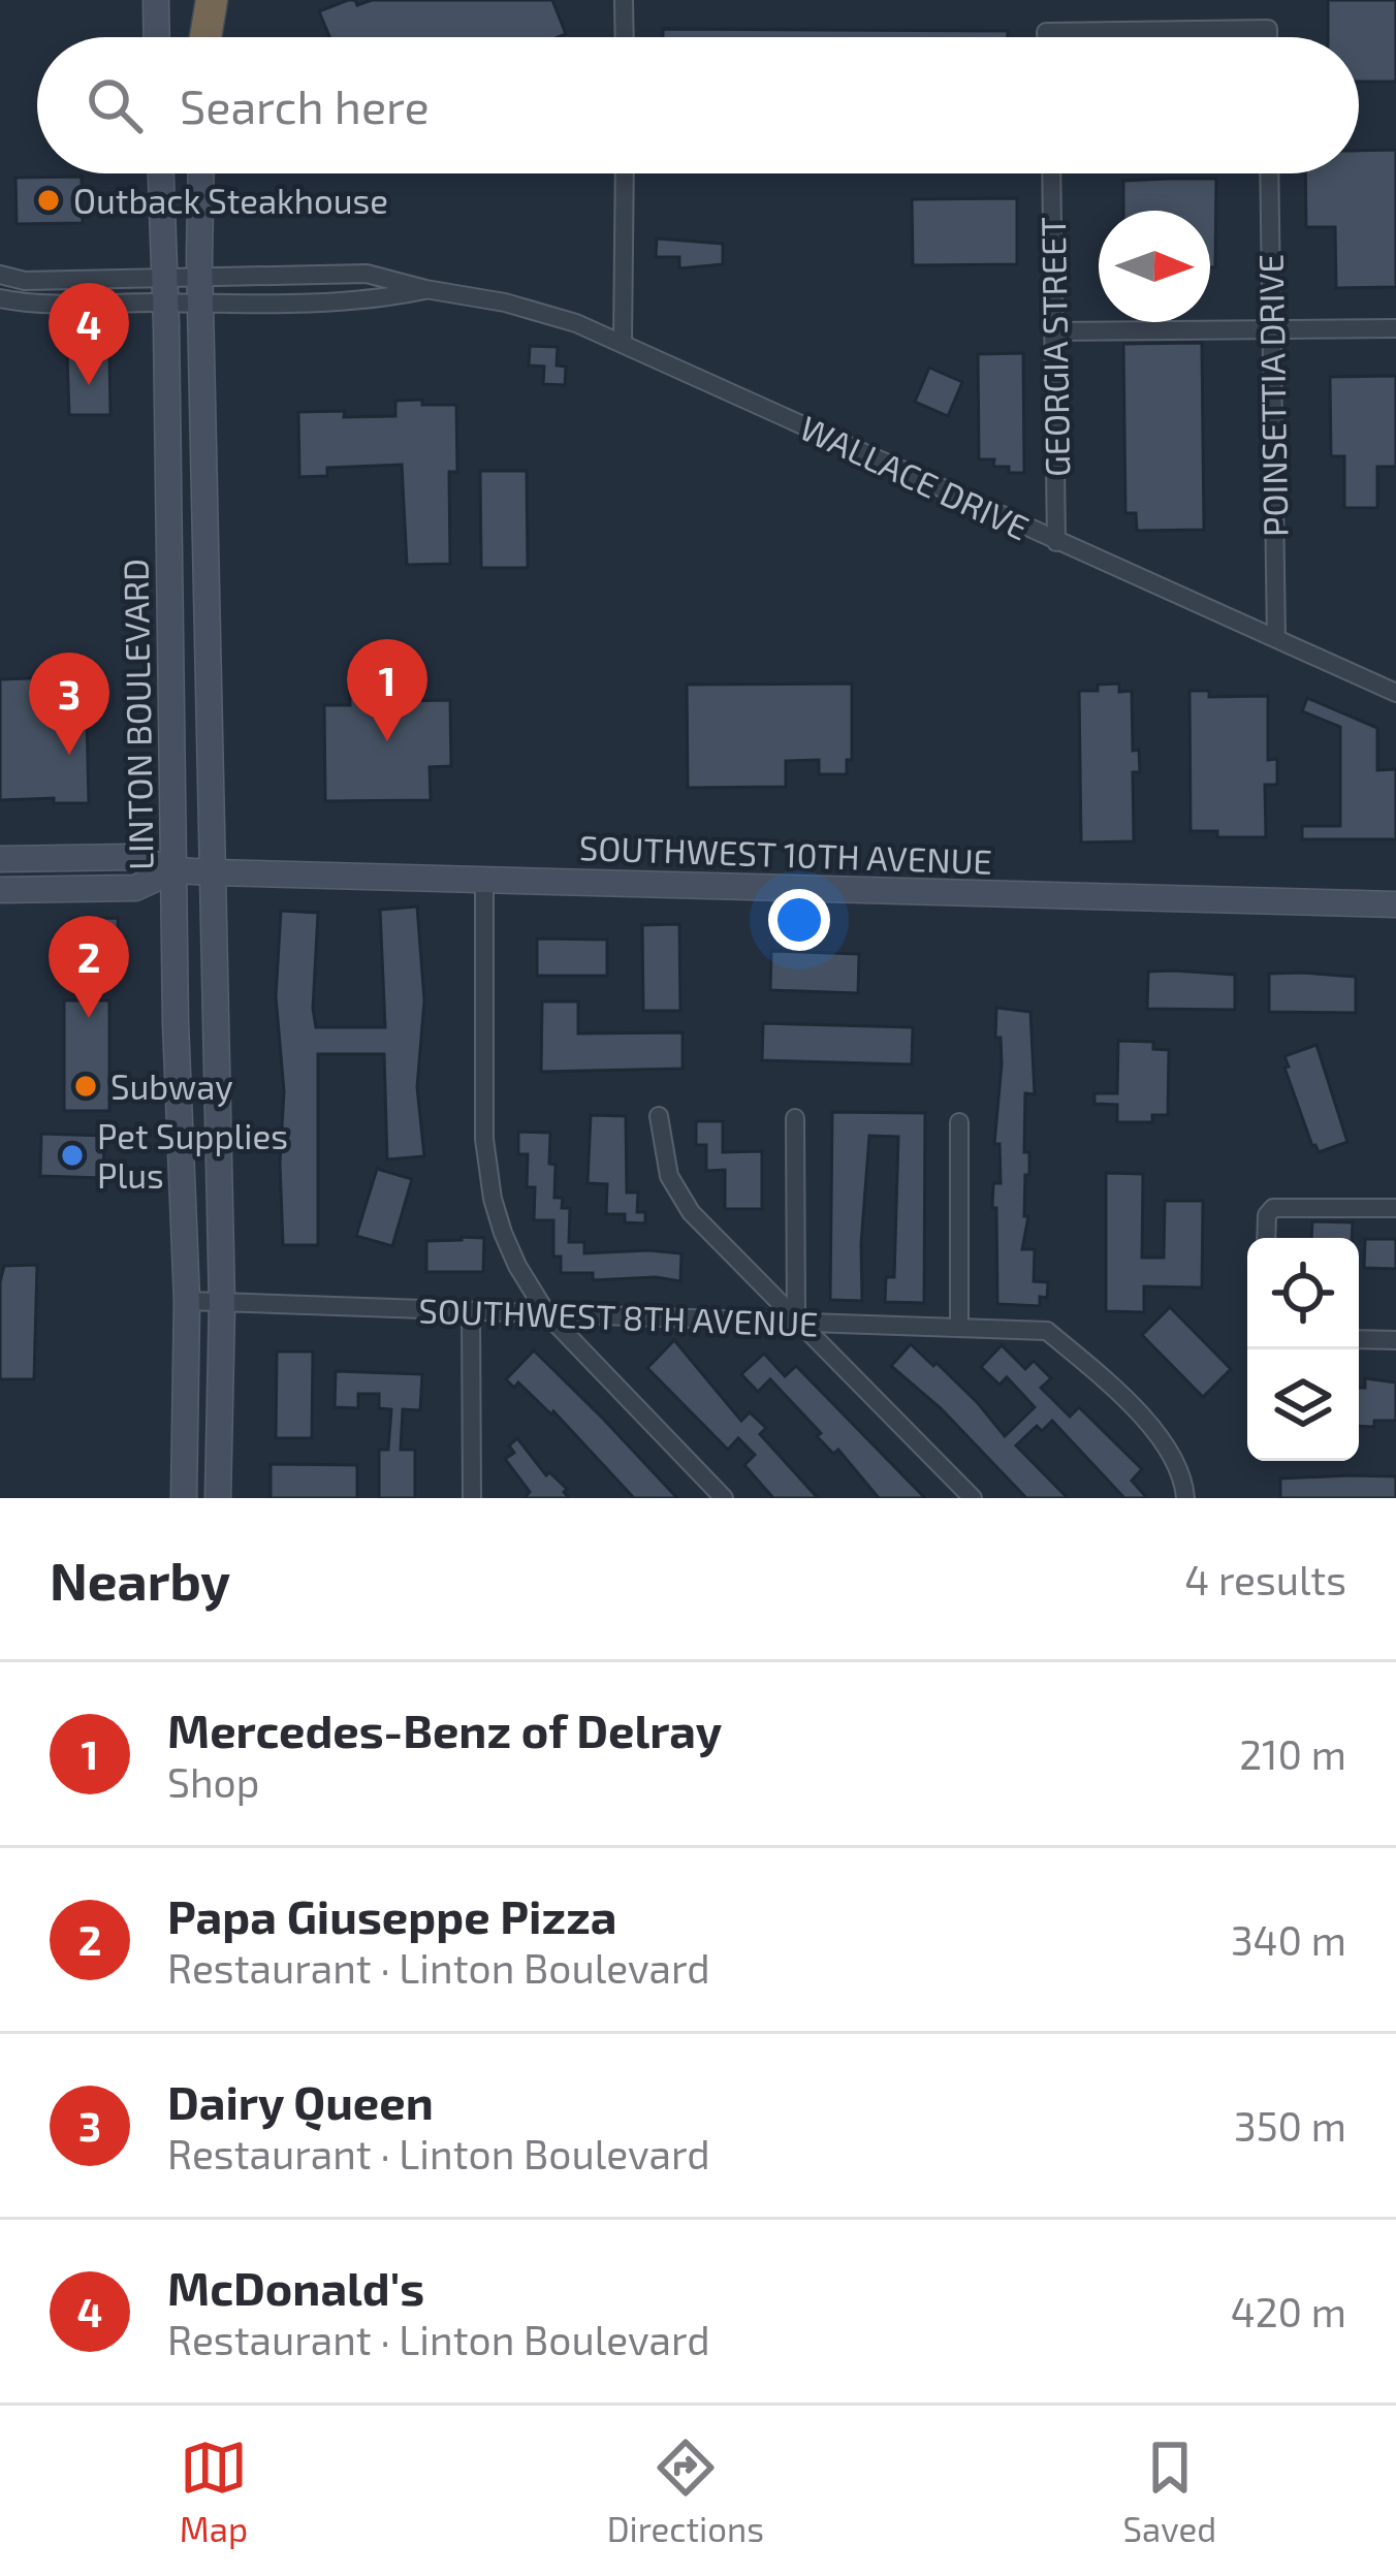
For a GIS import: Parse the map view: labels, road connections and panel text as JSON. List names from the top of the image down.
{
  "streets": {
    "main road": ["LINTON BOULEVARD", "SOUTHWEST 10TH AVENUE"],
    "street": [
      "GEORGIA STREET",
      "POINSETTIA DRIVE",
      "WALLACE DRIVE",
      "SOUTHWEST 8TH AVENUE"
    ]
  },
  "crossings": [
    ["GEORGIA STREET", "WALLACE DRIVE"],
    ["POINSETTIA DRIVE", "WALLACE DRIVE"],
    ["WALLACE DRIVE", "LINTON BOULEVARD"],
    ["LINTON BOULEVARD", "SOUTHWEST 10TH AVENUE"],
    ["LINTON BOULEVARD", "SOUTHWEST 8TH AVENUE"]
  ],
  "places": ["Outback Steakhouse", "Subway", "Pet Supplies Plus"],
  "north": "right",
  "page": {
    "search": "Search here",
    "pins": [
      "4",
      "1",
      "3",
      "2"
    ],
    "heading": ["Nearby", "4 results"],
    "list": [
      {
        "mark": "1",
        "name": "Mercedes-Benz of Delray",
        "note": "Shop",
        "value": "210 m"
      },
      {
        "mark": "2",
        "name": "Papa Giuseppe Pizza",
        "note": "Restaurant · Linton Boulevard",
        "value": "340 m"
      },
      {
        "mark": "3",
        "name": "Dairy Queen",
        "note": "Restaurant · Linton Boulevard",
        "value": "350 m"
      },
      {
        "mark": "4",
        "name": "McDonald's",
        "note": "Restaurant · Linton Boulevard",
        "value": "420 m"
      }
    ],
    "nav": ["Map", "Directions", "Saved"]
  }
}
